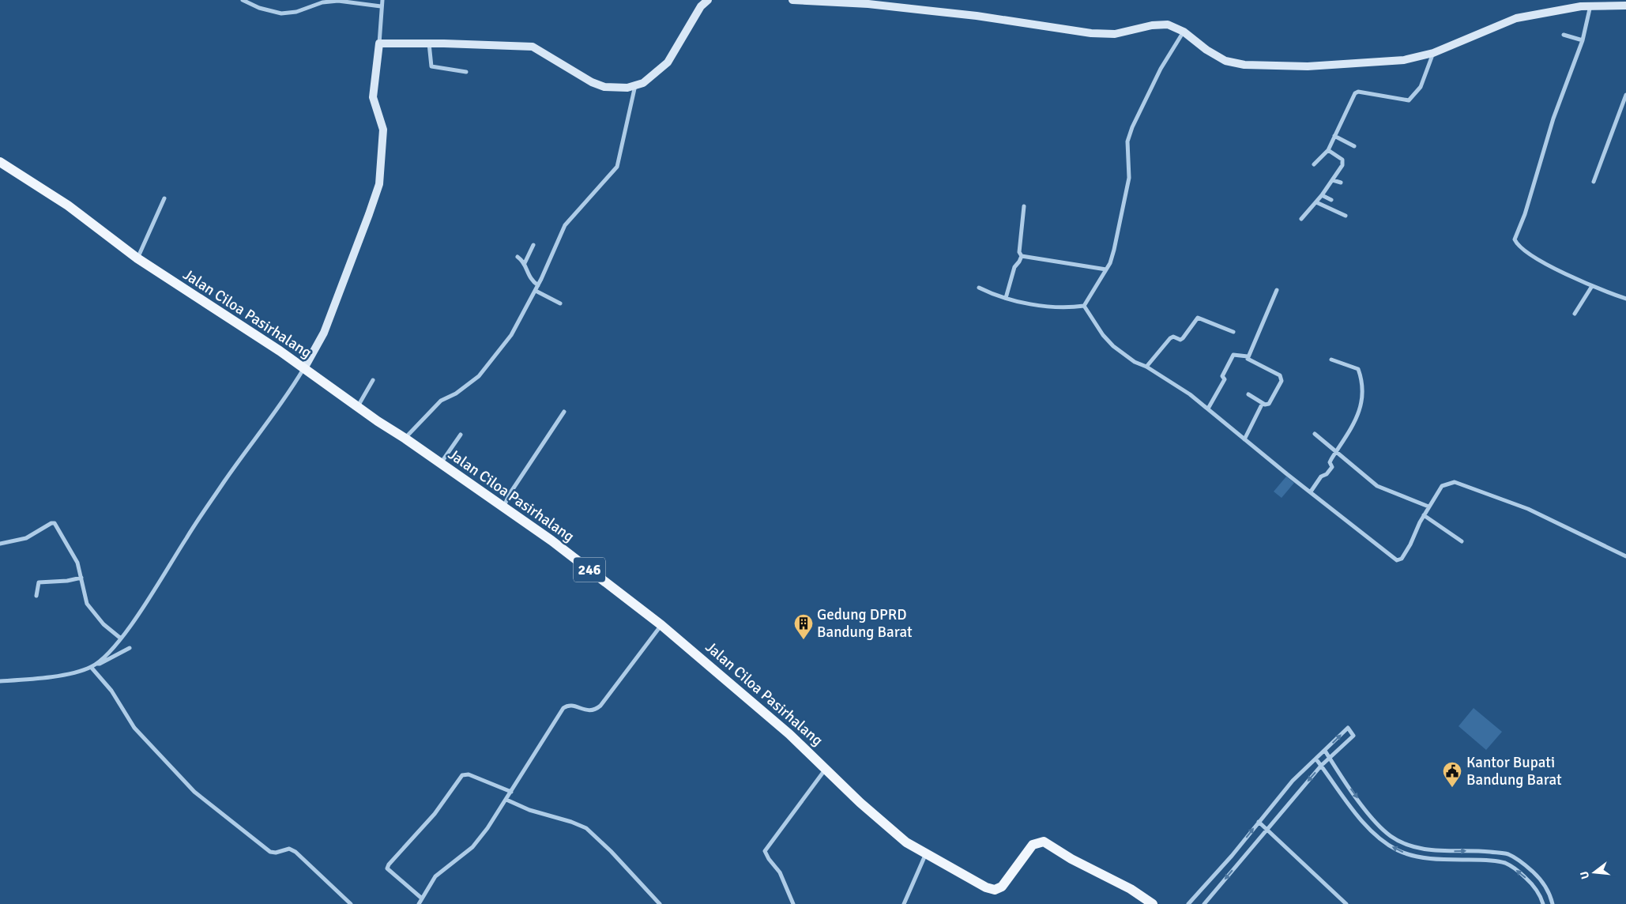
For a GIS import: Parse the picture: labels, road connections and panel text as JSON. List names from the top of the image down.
{
  "streets": {
    "main road": ["Jalan Ciloa Pasirhalang", "246"]
  },
  "places": {
    "building": ["Gedung DPRD Bandung Barat"],
    "public building": ["Kantor Bupati Bandung Barat"]
  },
  "north": "left"
}
